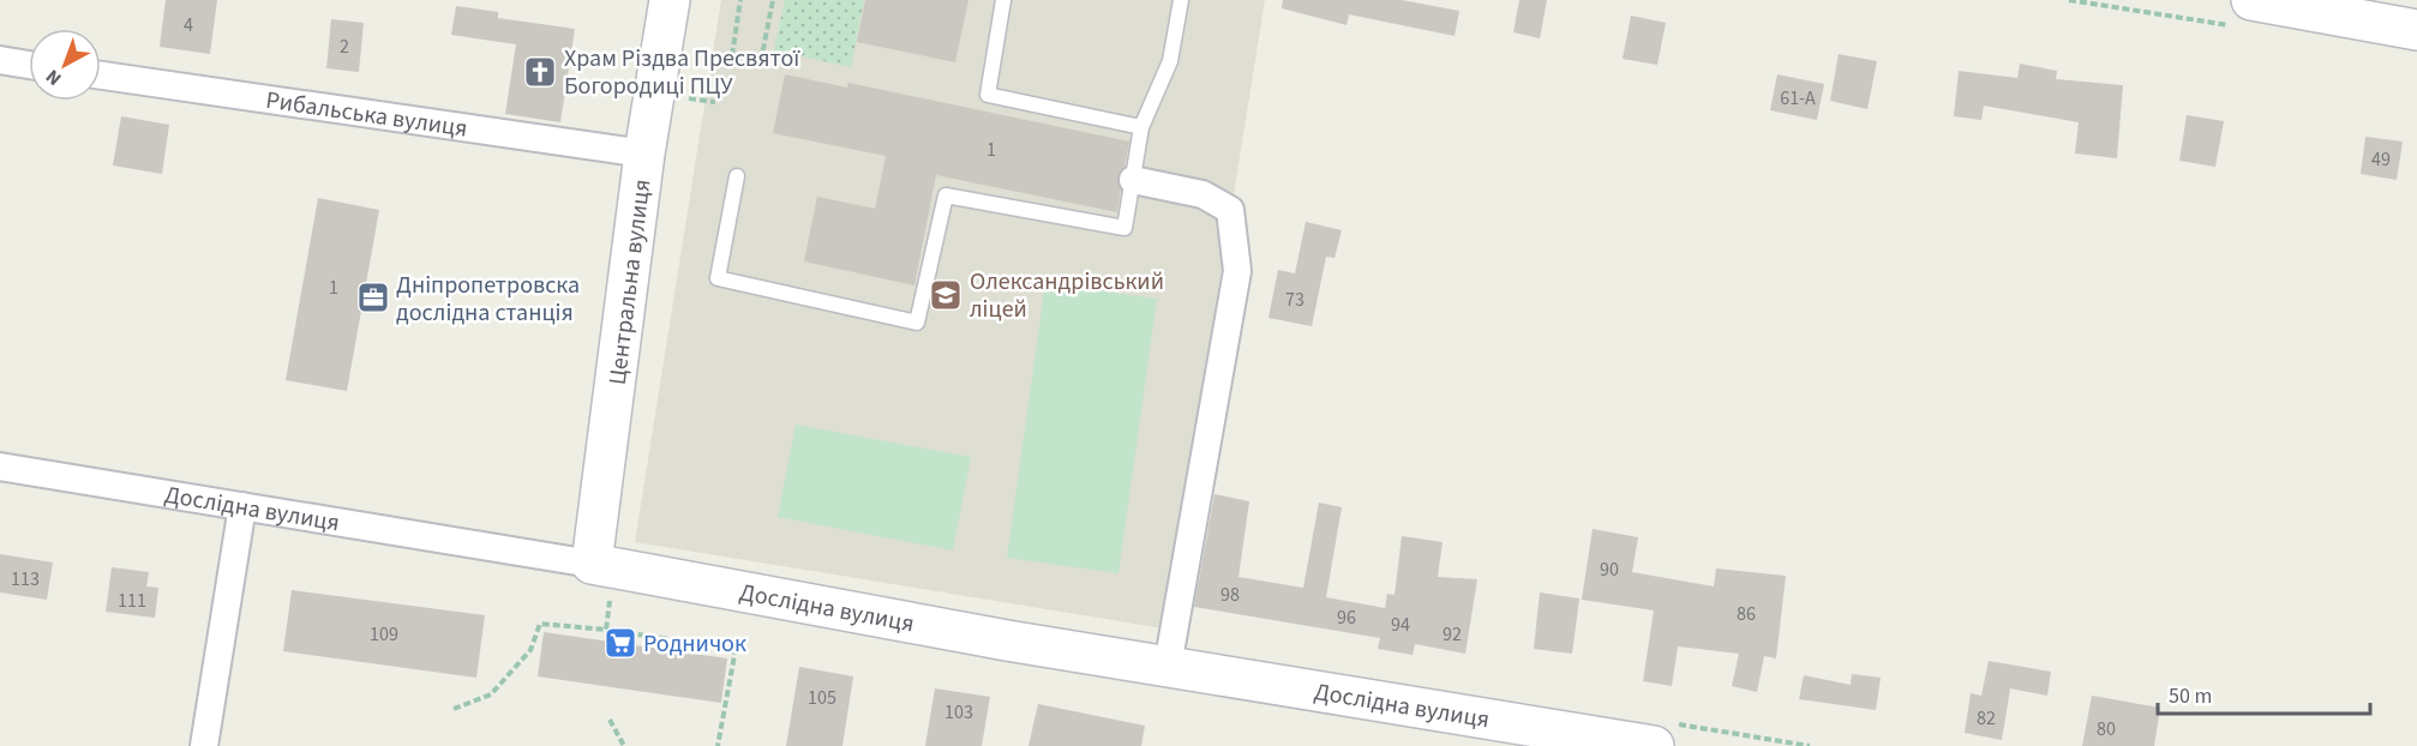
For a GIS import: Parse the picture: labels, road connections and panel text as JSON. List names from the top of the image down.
{
  "streets": {
    "street": ["Рибальська вулиця", "Центральна вулиця", "Дослідна вулиця"]
  },
  "crossings": [
    ["Рибальська вулиця", "Центральна вулиця"],
    ["Центральна вулиця", "Дослідна вулиця"]
  ],
  "places": {
    "church": ["Храм Різдва Пресвятої Богородиці ПЦУ"],
    "school or university": ["Олександрівський ліцей"],
    "office": ["Дніпропетровска дослідна станція"],
    "supermarket": ["Родничок"]
  },
  "house_numbers": [
    "4",
    "2",
    "61-А",
    "1",
    "49",
    "1",
    "73",
    "90",
    "113",
    "98",
    "111",
    "86",
    "96",
    "94",
    "109",
    "92",
    "105",
    "103",
    "82",
    "80"
  ],
  "scale_bar": "50 m",
  "north": "bottom left"
}
